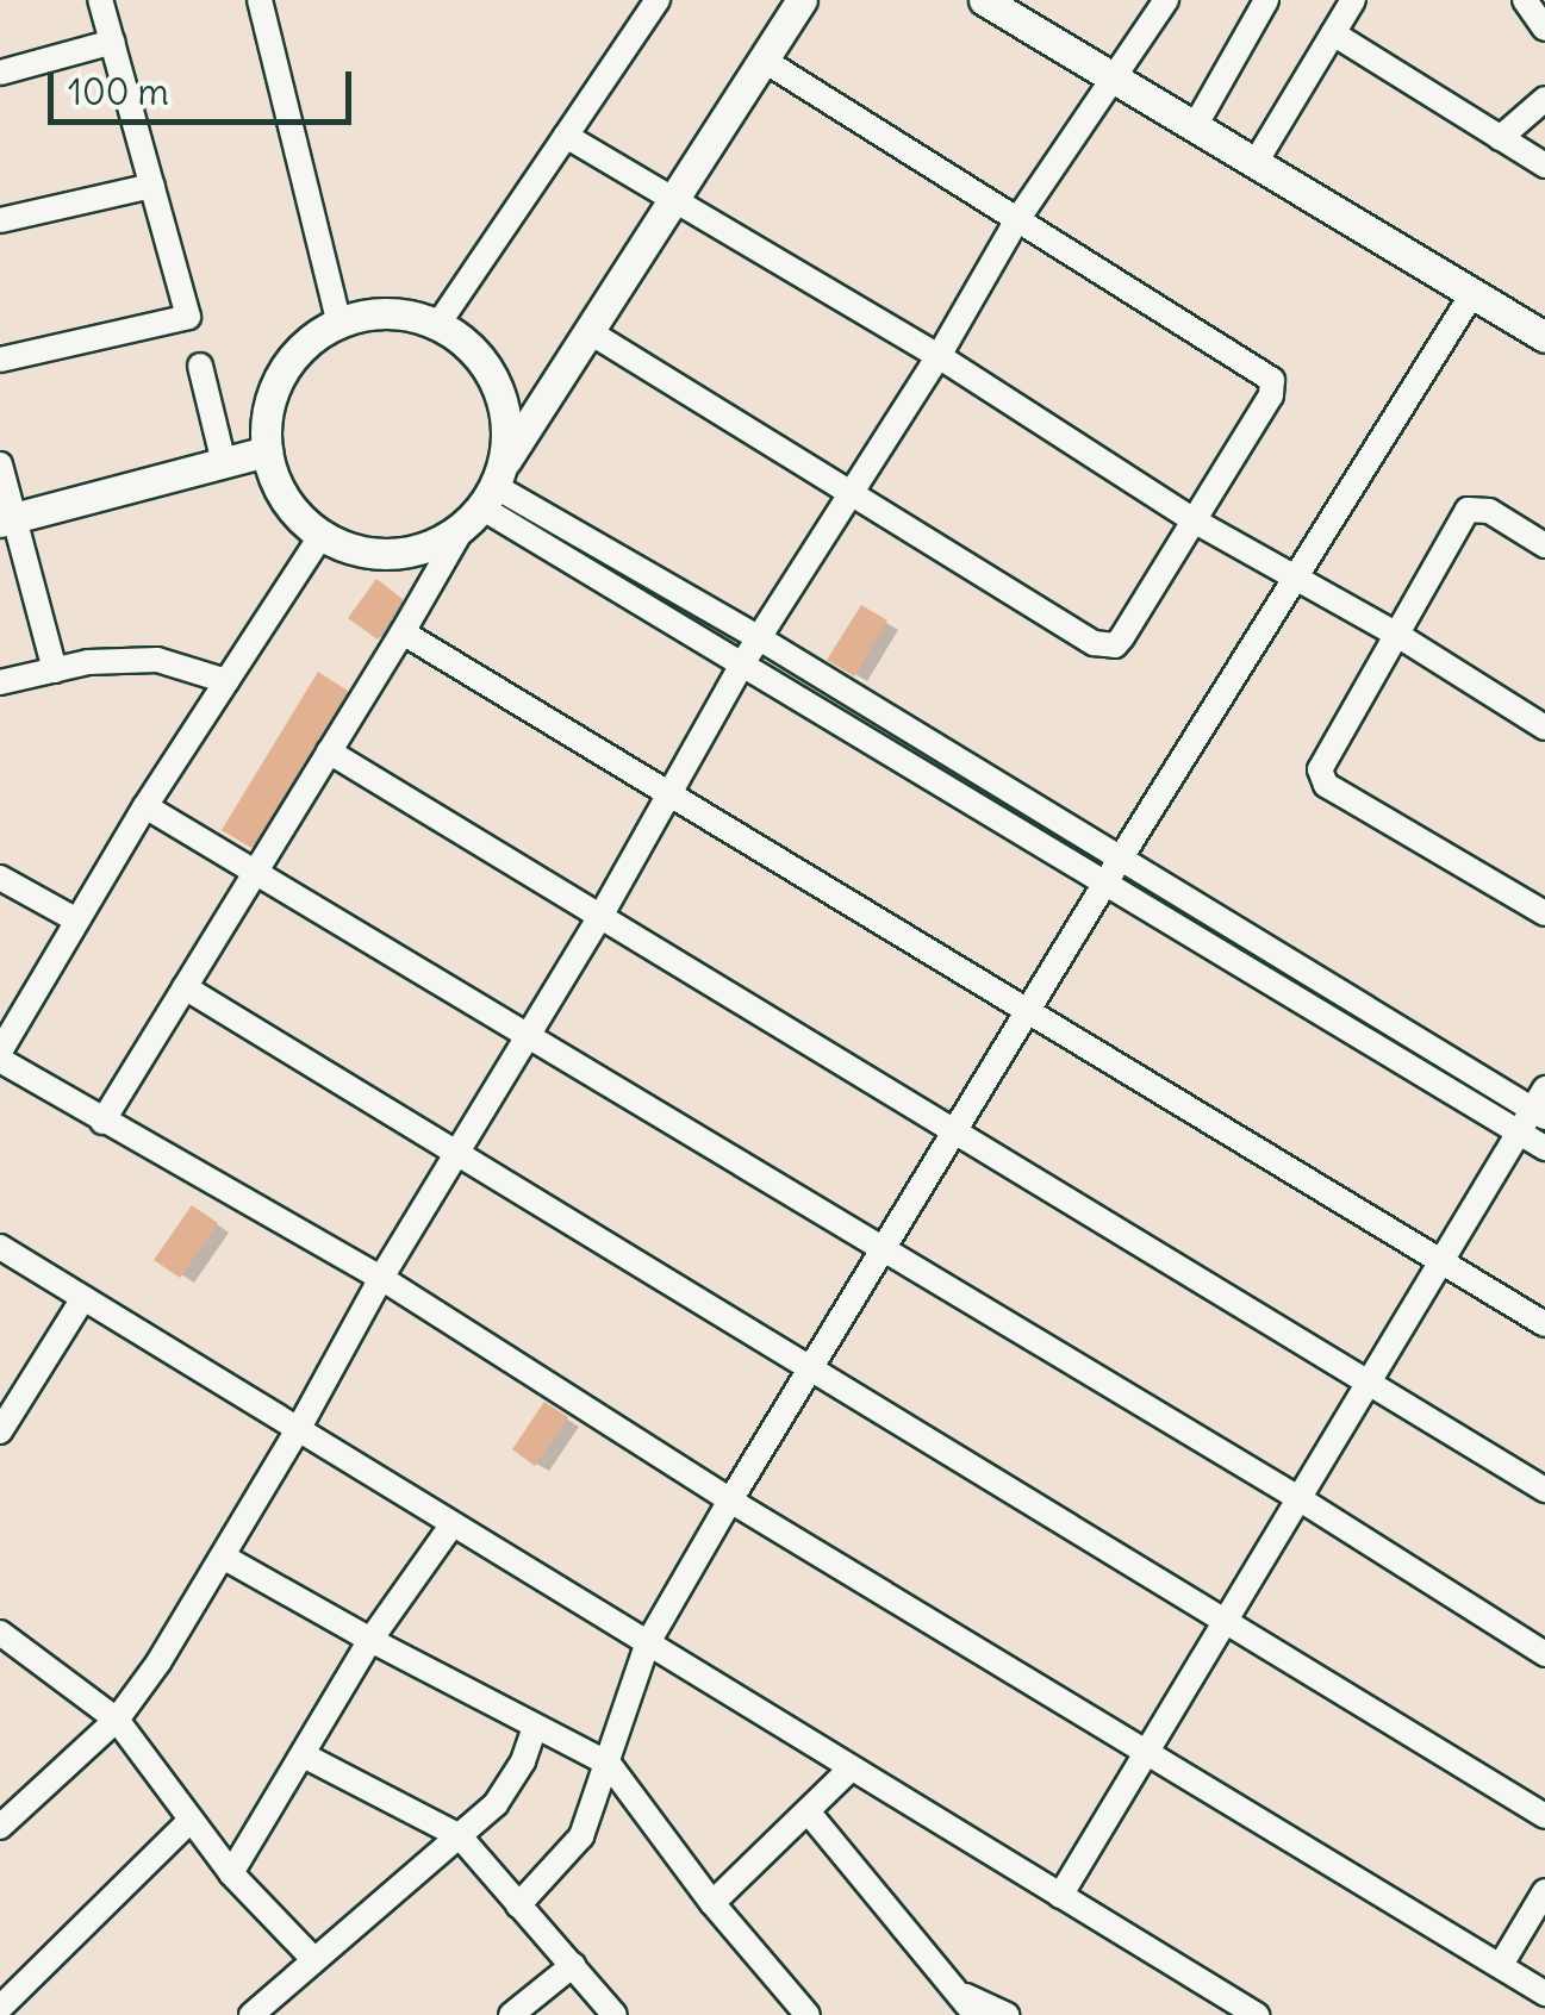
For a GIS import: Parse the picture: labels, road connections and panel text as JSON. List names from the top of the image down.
{
  "scale_bar": "100 m"
}
